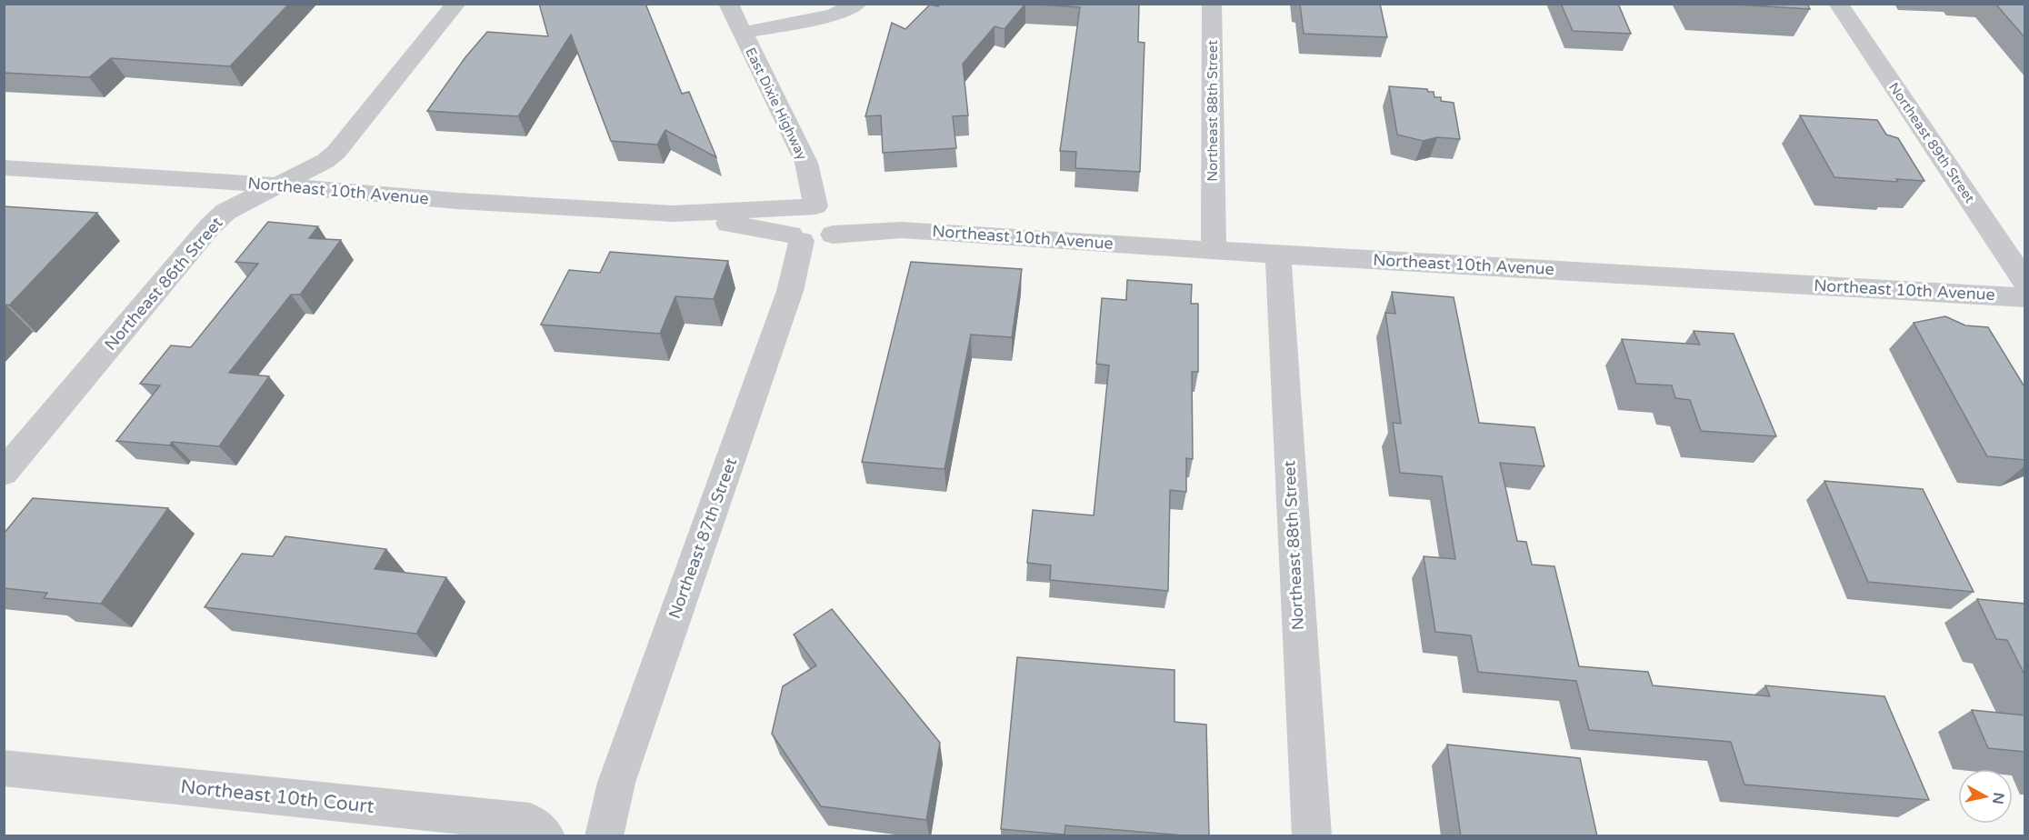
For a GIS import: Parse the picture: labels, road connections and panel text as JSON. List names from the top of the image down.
{
  "streets": {
    "street": [
      "East Dixie Highway",
      "Northeast 88th Street",
      "Northeast 89th Street",
      "Northeast 10th Avenue",
      "Northeast 86th Street",
      "Northeast 87th Street",
      "Northeast 10th Court"
    ]
  },
  "crossings": [
    ["East Dixie Highway", "Northeast 10th Avenue"],
    ["East Dixie Highway", "Northeast 87th Street"],
    ["Northeast 88th Street", "Northeast 10th Avenue"],
    ["Northeast 10th Avenue", "Northeast 86th Street"],
    ["Northeast 10th Avenue", "Northeast 87th Street"]
  ],
  "north": "right"
}
